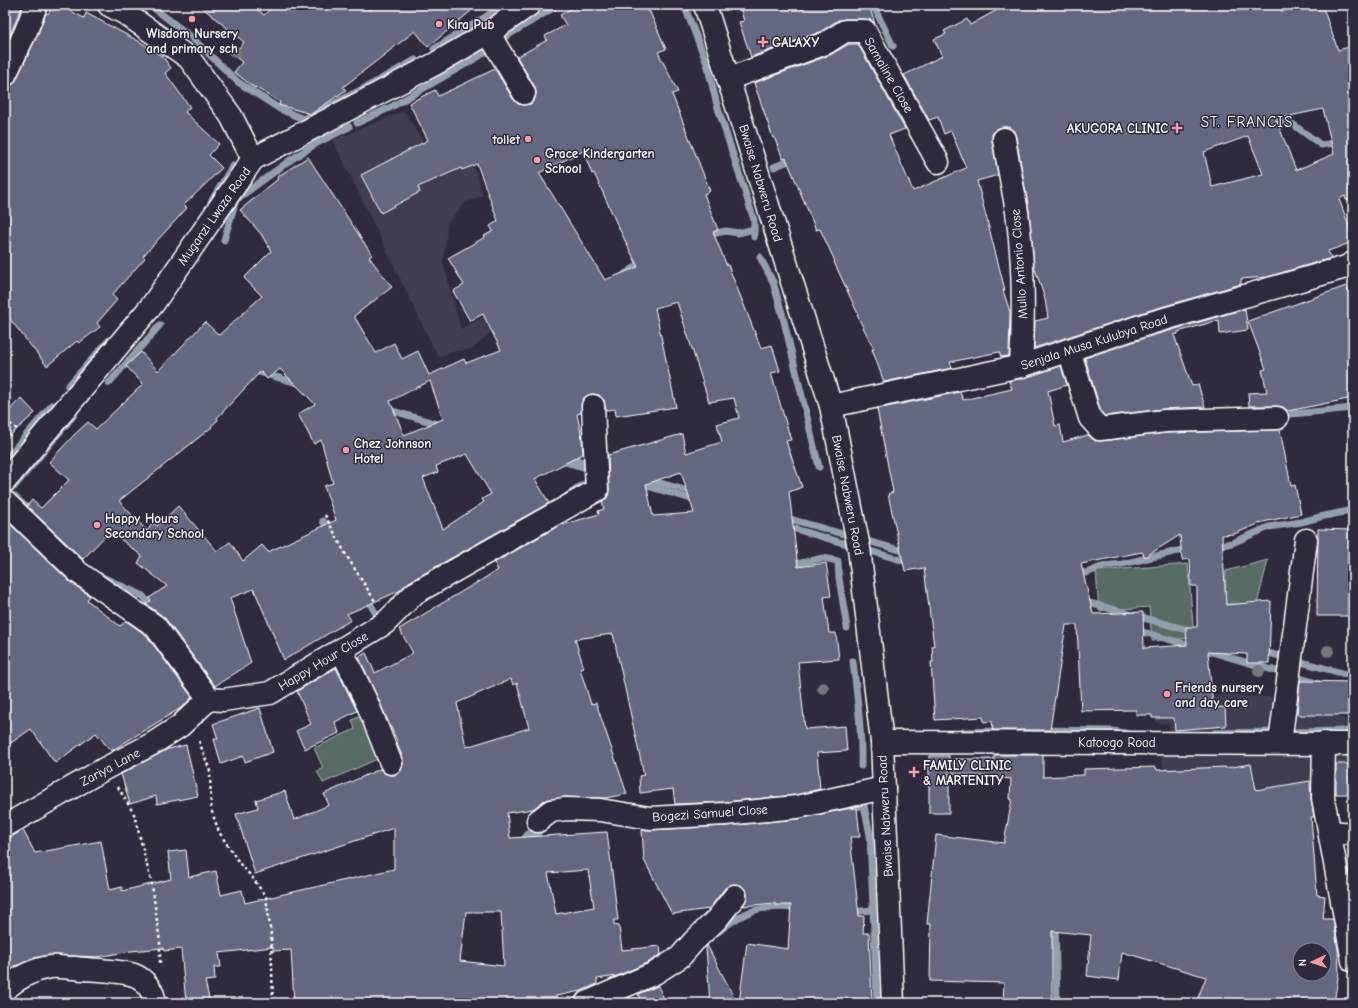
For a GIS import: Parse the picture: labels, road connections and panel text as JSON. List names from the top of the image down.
{
  "streets": {
    "street": [
      "Samaline Close",
      "Bwaise Nabweru Road",
      "Muganzi Lwaza Road",
      "Mullo Antonio Close",
      "Senjala Musa Kulubya Road",
      "Happy Hour Close",
      "Katoogo Road",
      "Zariya Lane",
      "Bogezi Samuel Close"
    ]
  },
  "crossings": [
    ["Samaline Close", "Bwaise Nabweru Road"],
    ["Bwaise Nabweru Road", "Senjala Musa Kulubya Road"],
    ["Bwaise Nabweru Road", "Katoogo Road"],
    ["Bwaise Nabweru Road", "Bogezi Samuel Close"],
    ["Mullo Antonio Close", "Senjala Musa Kulubya Road"],
    ["Happy Hour Close", "Zariya Lane"]
  ],
  "districts": ["ST. FRANCIS"],
  "places": {
    "other": [
      "Wisdom Nursery and primary sch",
      "Kira Pub",
      "toilet",
      "Grace Kindergarten School",
      "Chez Johnson Hotel",
      "Happy Hours Secondary School",
      "Friends nursery and day care"
    ],
    "health": ["GALAXY", "AKUGORA CLINIC", "FAMILY CLINIC & MARTENITY"]
  },
  "north": "left"
}
